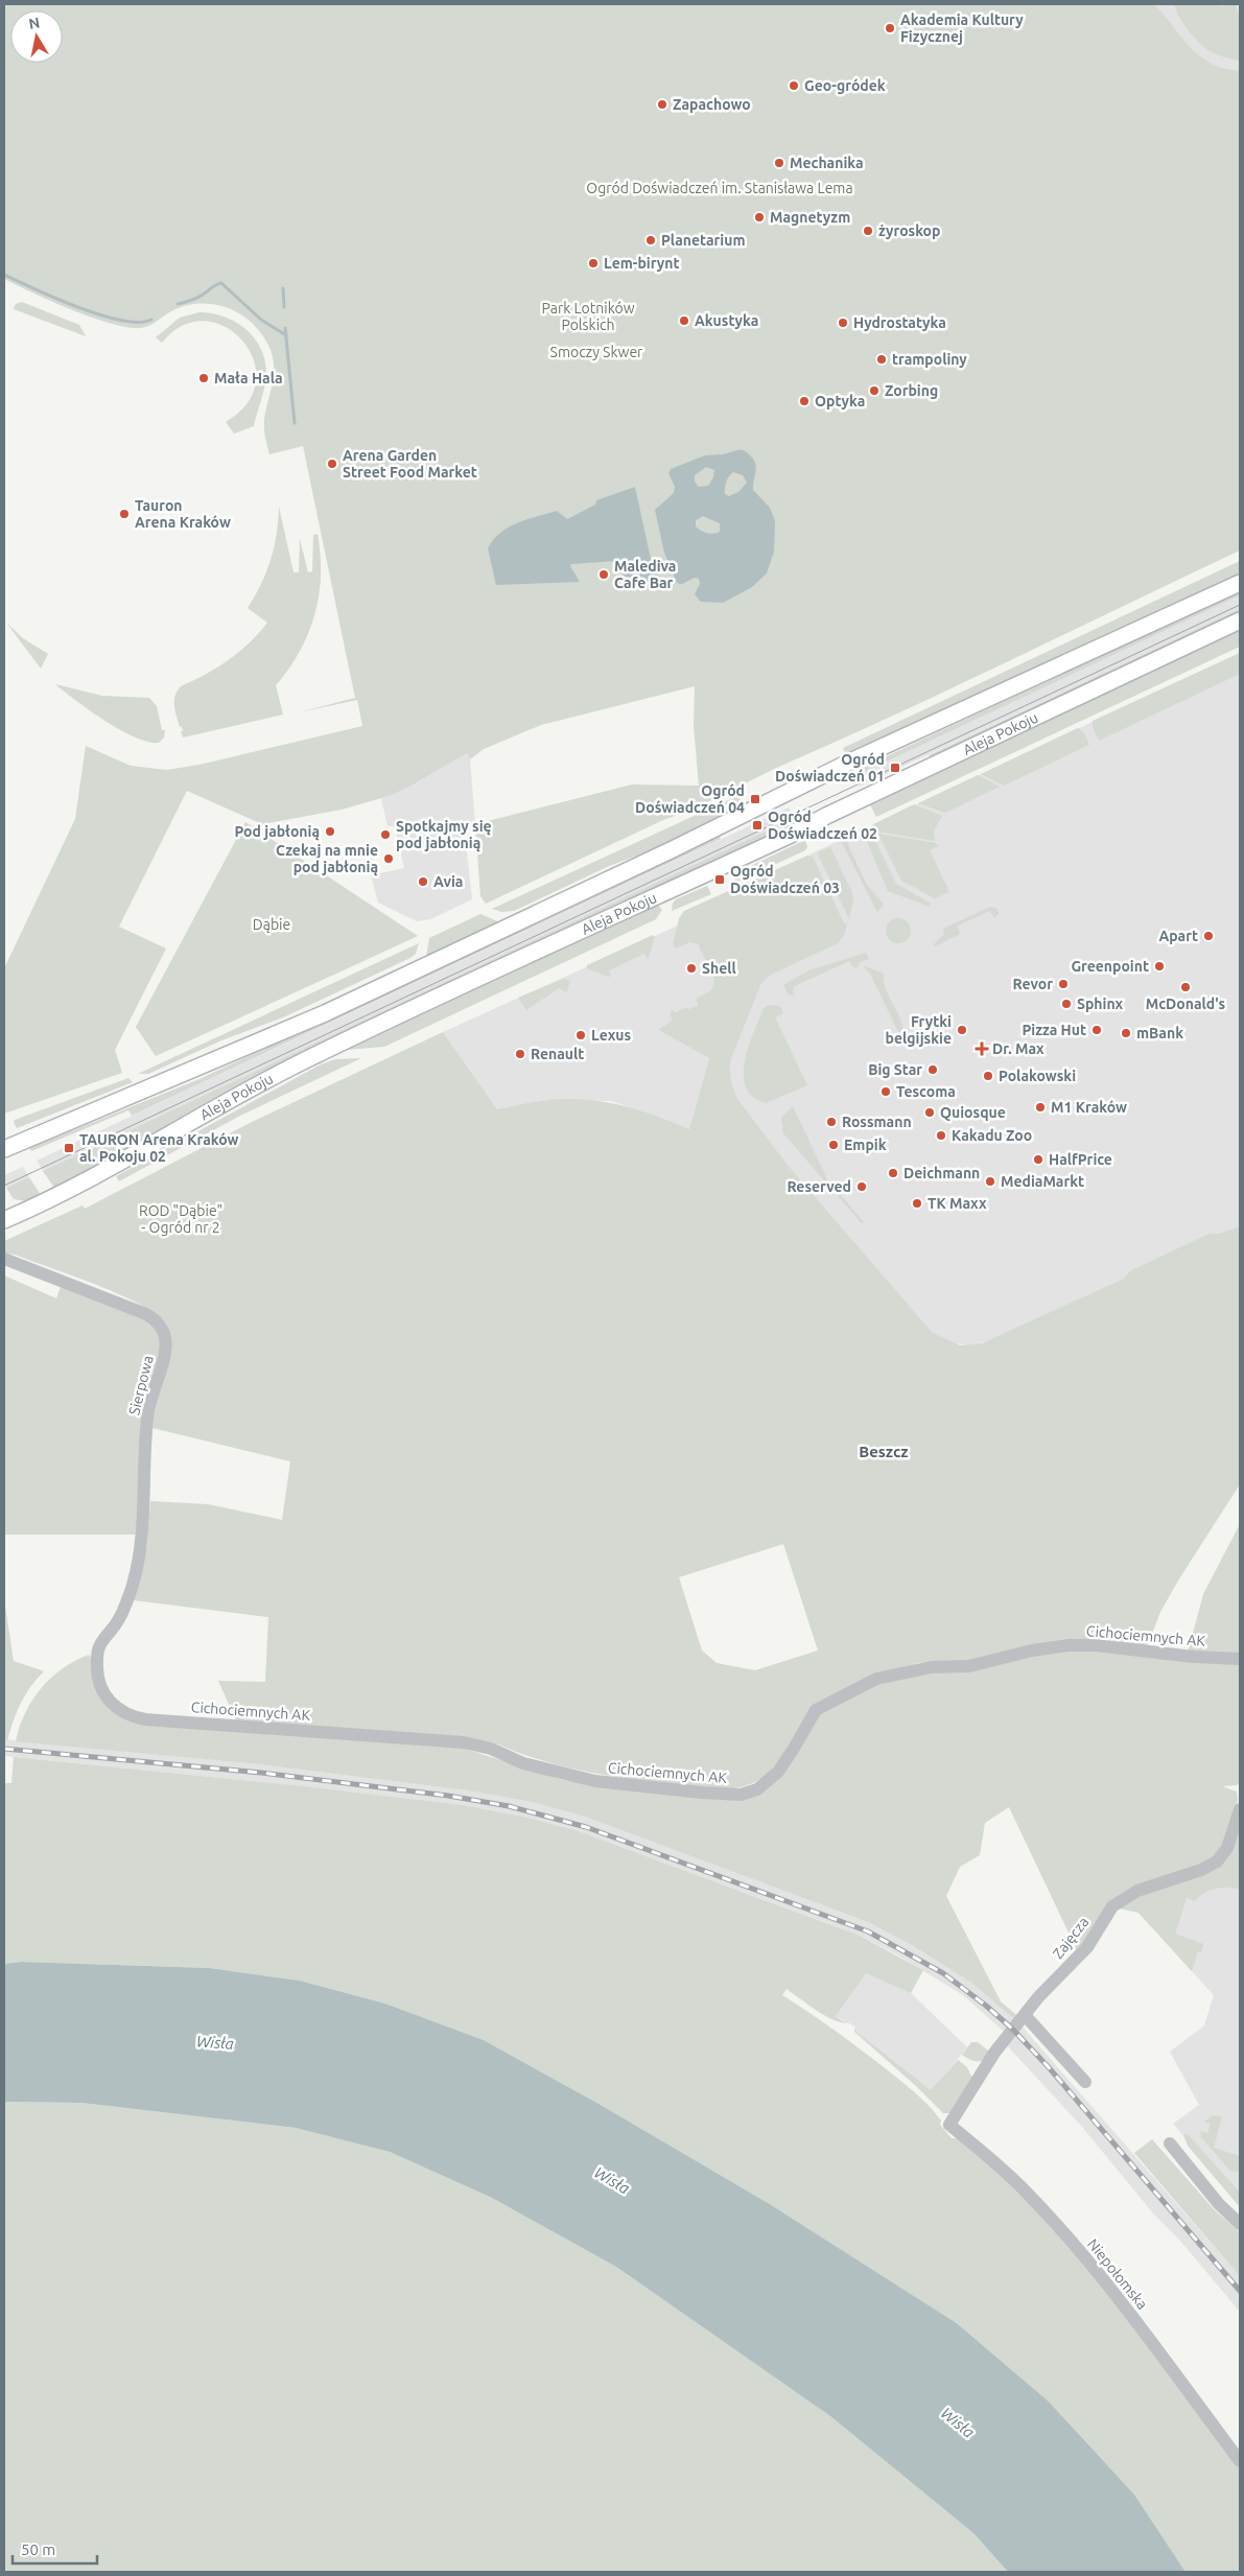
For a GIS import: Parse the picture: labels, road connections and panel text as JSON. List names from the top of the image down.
{
  "streets": {
    "main road": ["Aleja Pokoju"],
    "street": [
      "Sierpowa",
      "Cichociemnych AK",
      "Zajęcza",
      "Niepołomska"
    ]
  },
  "crossings": [
    ["Sierpowa", "Cichociemnych AK"],
    ["Zajęcza", "Niepołomska"]
  ],
  "districts": ["Beszcz"],
  "water": ["Wisła"],
  "parks": [
    "Ogród Doświadczeń im. Stanisława Lema",
    "Park Lotników Polskich",
    "Smoczy Skwer",
    "Dąbie",
    "ROD \"Dąbie\" - Ogród nr 2"
  ],
  "places": {
    "other": [
      "Akademia Kultury Fizycznej",
      "Geo-gródek",
      "Zapachowo",
      "Mechanika",
      "Magnetyzm",
      "żyroskop",
      "Planetarium",
      "Lem-birynt",
      "Akustyka",
      "Hydrostatyka",
      "trampoliny",
      "Mała Hala",
      "Zorbing",
      "Optyka",
      "Arena Garden Street Food Market",
      "Tauron Arena Kraków",
      "Malediva Cafe Bar",
      "Pod jabłonią",
      "Spotkajmy się pod jabłonią",
      "Czekaj na mnie pod jabłonią",
      "Avia",
      "Apart",
      "Greenpoint",
      "Shell",
      "Revor",
      "McDonald's",
      "Sphinx",
      "Frytki belgijskie",
      "Pizza Hut",
      "mBank",
      "Lexus",
      "Renault",
      "Big Star",
      "Polakowski",
      "Tescoma",
      "M1 Kraków",
      "Quiosque",
      "Rossmann",
      "Kakadu Zoo",
      "Empik",
      "HalfPrice",
      "Deichmann",
      "MediaMarkt",
      "Reserved",
      "TK Maxx"
    ],
    "transit": [
      "Ogród Doświadczeń 01",
      "Ogród Doświadczeń 04",
      "Ogród Doświadczeń 02",
      "Ogród Doświadczeń 03",
      "TAURON Arena Kraków al. Pokoju 02"
    ],
    "health": ["Dr. Max"]
  },
  "scale_bar": "50 m",
  "north": "top"
}
